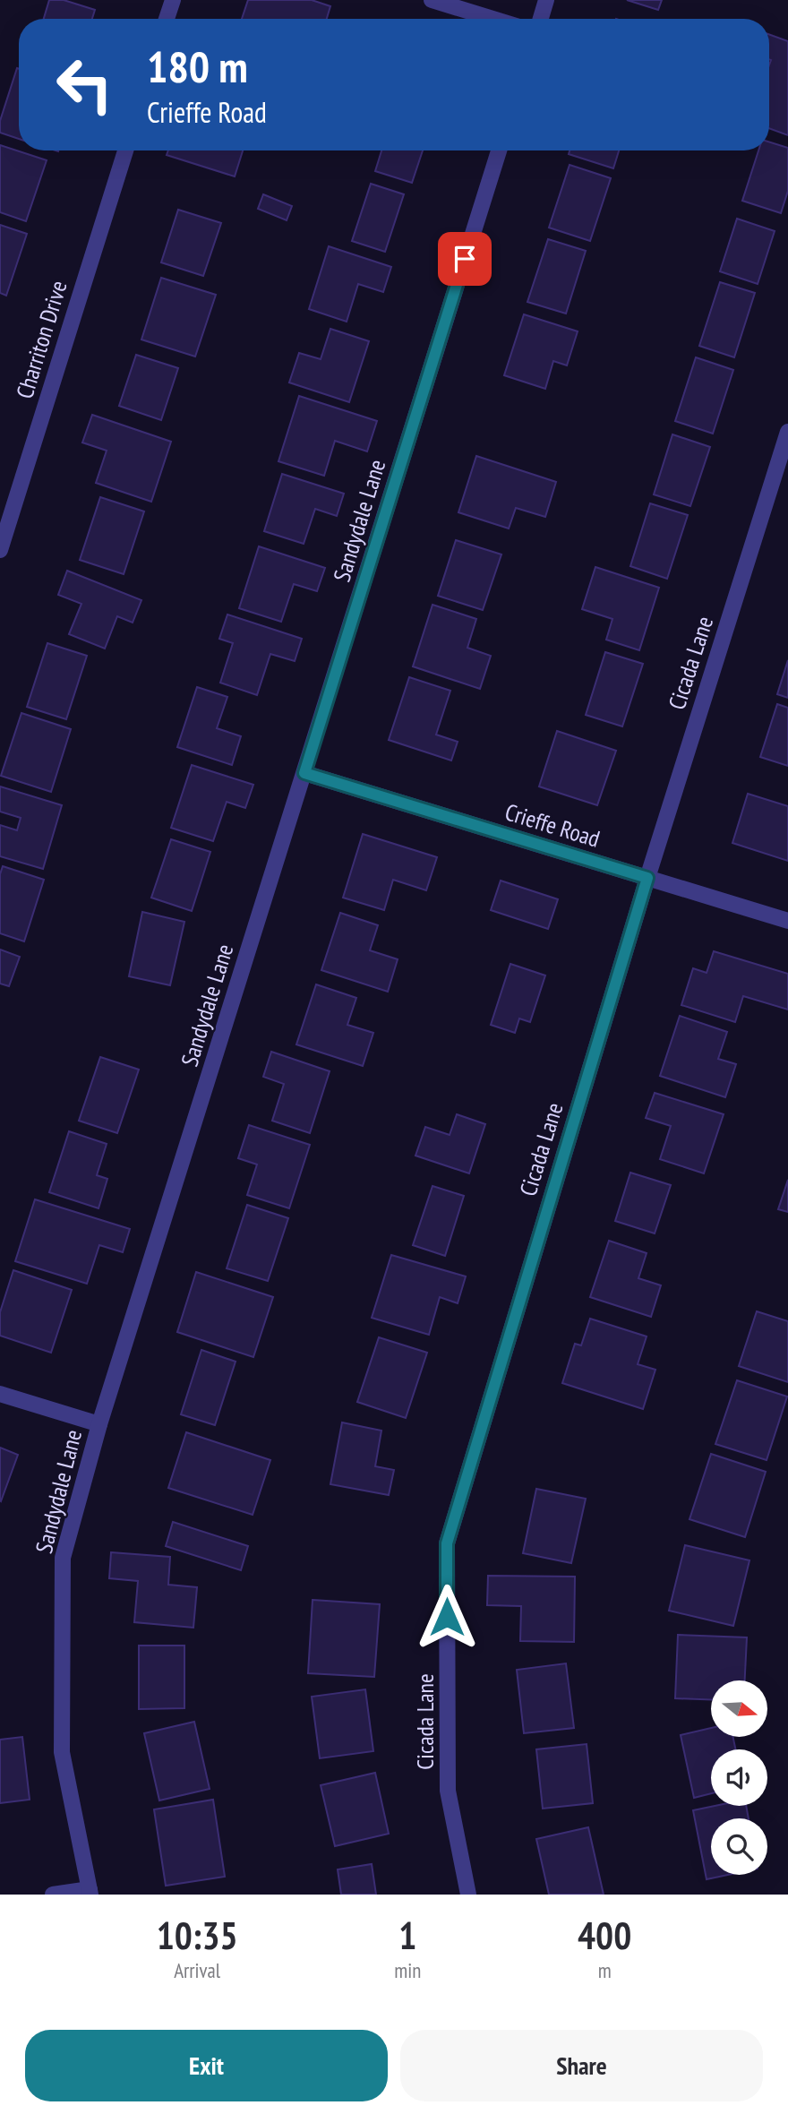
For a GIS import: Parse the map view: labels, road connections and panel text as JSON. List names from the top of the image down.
{
  "streets": {
    "street": [
      "Charriton Drive",
      "Sandydale Lane",
      "Cicada Lane",
      "Crieffe Road"
    ]
  },
  "crossings": [
    ["Sandydale Lane", "Crieffe Road"],
    ["Cicada Lane", "Crieffe Road"]
  ],
  "north": "right",
  "page": {
    "turn": ["180 m", "Crieffe Road"],
    "eta": [
      "10:35",
      "Arrival",
      "1",
      "min",
      "400",
      "m"
    ],
    "buttons": ["Exit", "Share"]
  }
}
